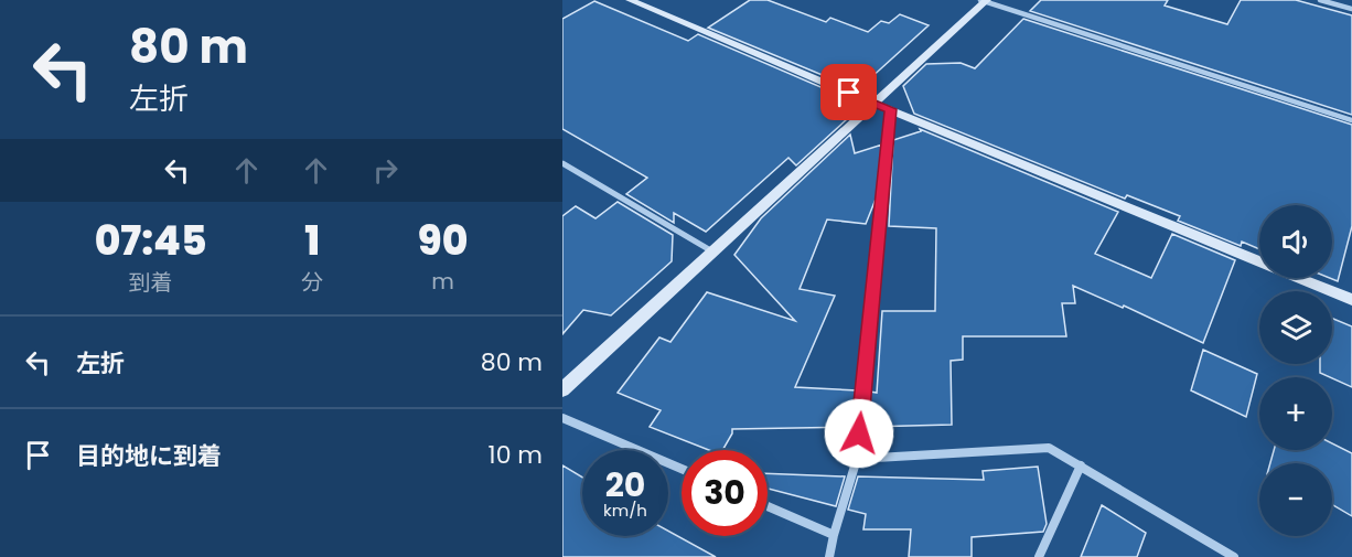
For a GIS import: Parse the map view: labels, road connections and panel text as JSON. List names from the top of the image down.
{
  "page": {
    "turn": ["80 m", "左折"],
    "eta": [
      "07:45",
      "到着",
      "1",
      "分",
      "90",
      "m"
    ],
    "map_buttons": ["+", "−"],
    "list": [
      {
        "name": "左折",
        "value": "80 m"
      },
      {
        "name": "目的地に到着",
        "value": "10 m"
      }
    ],
    "speed": "20 km/h",
    "limit": "30"
  }
}
